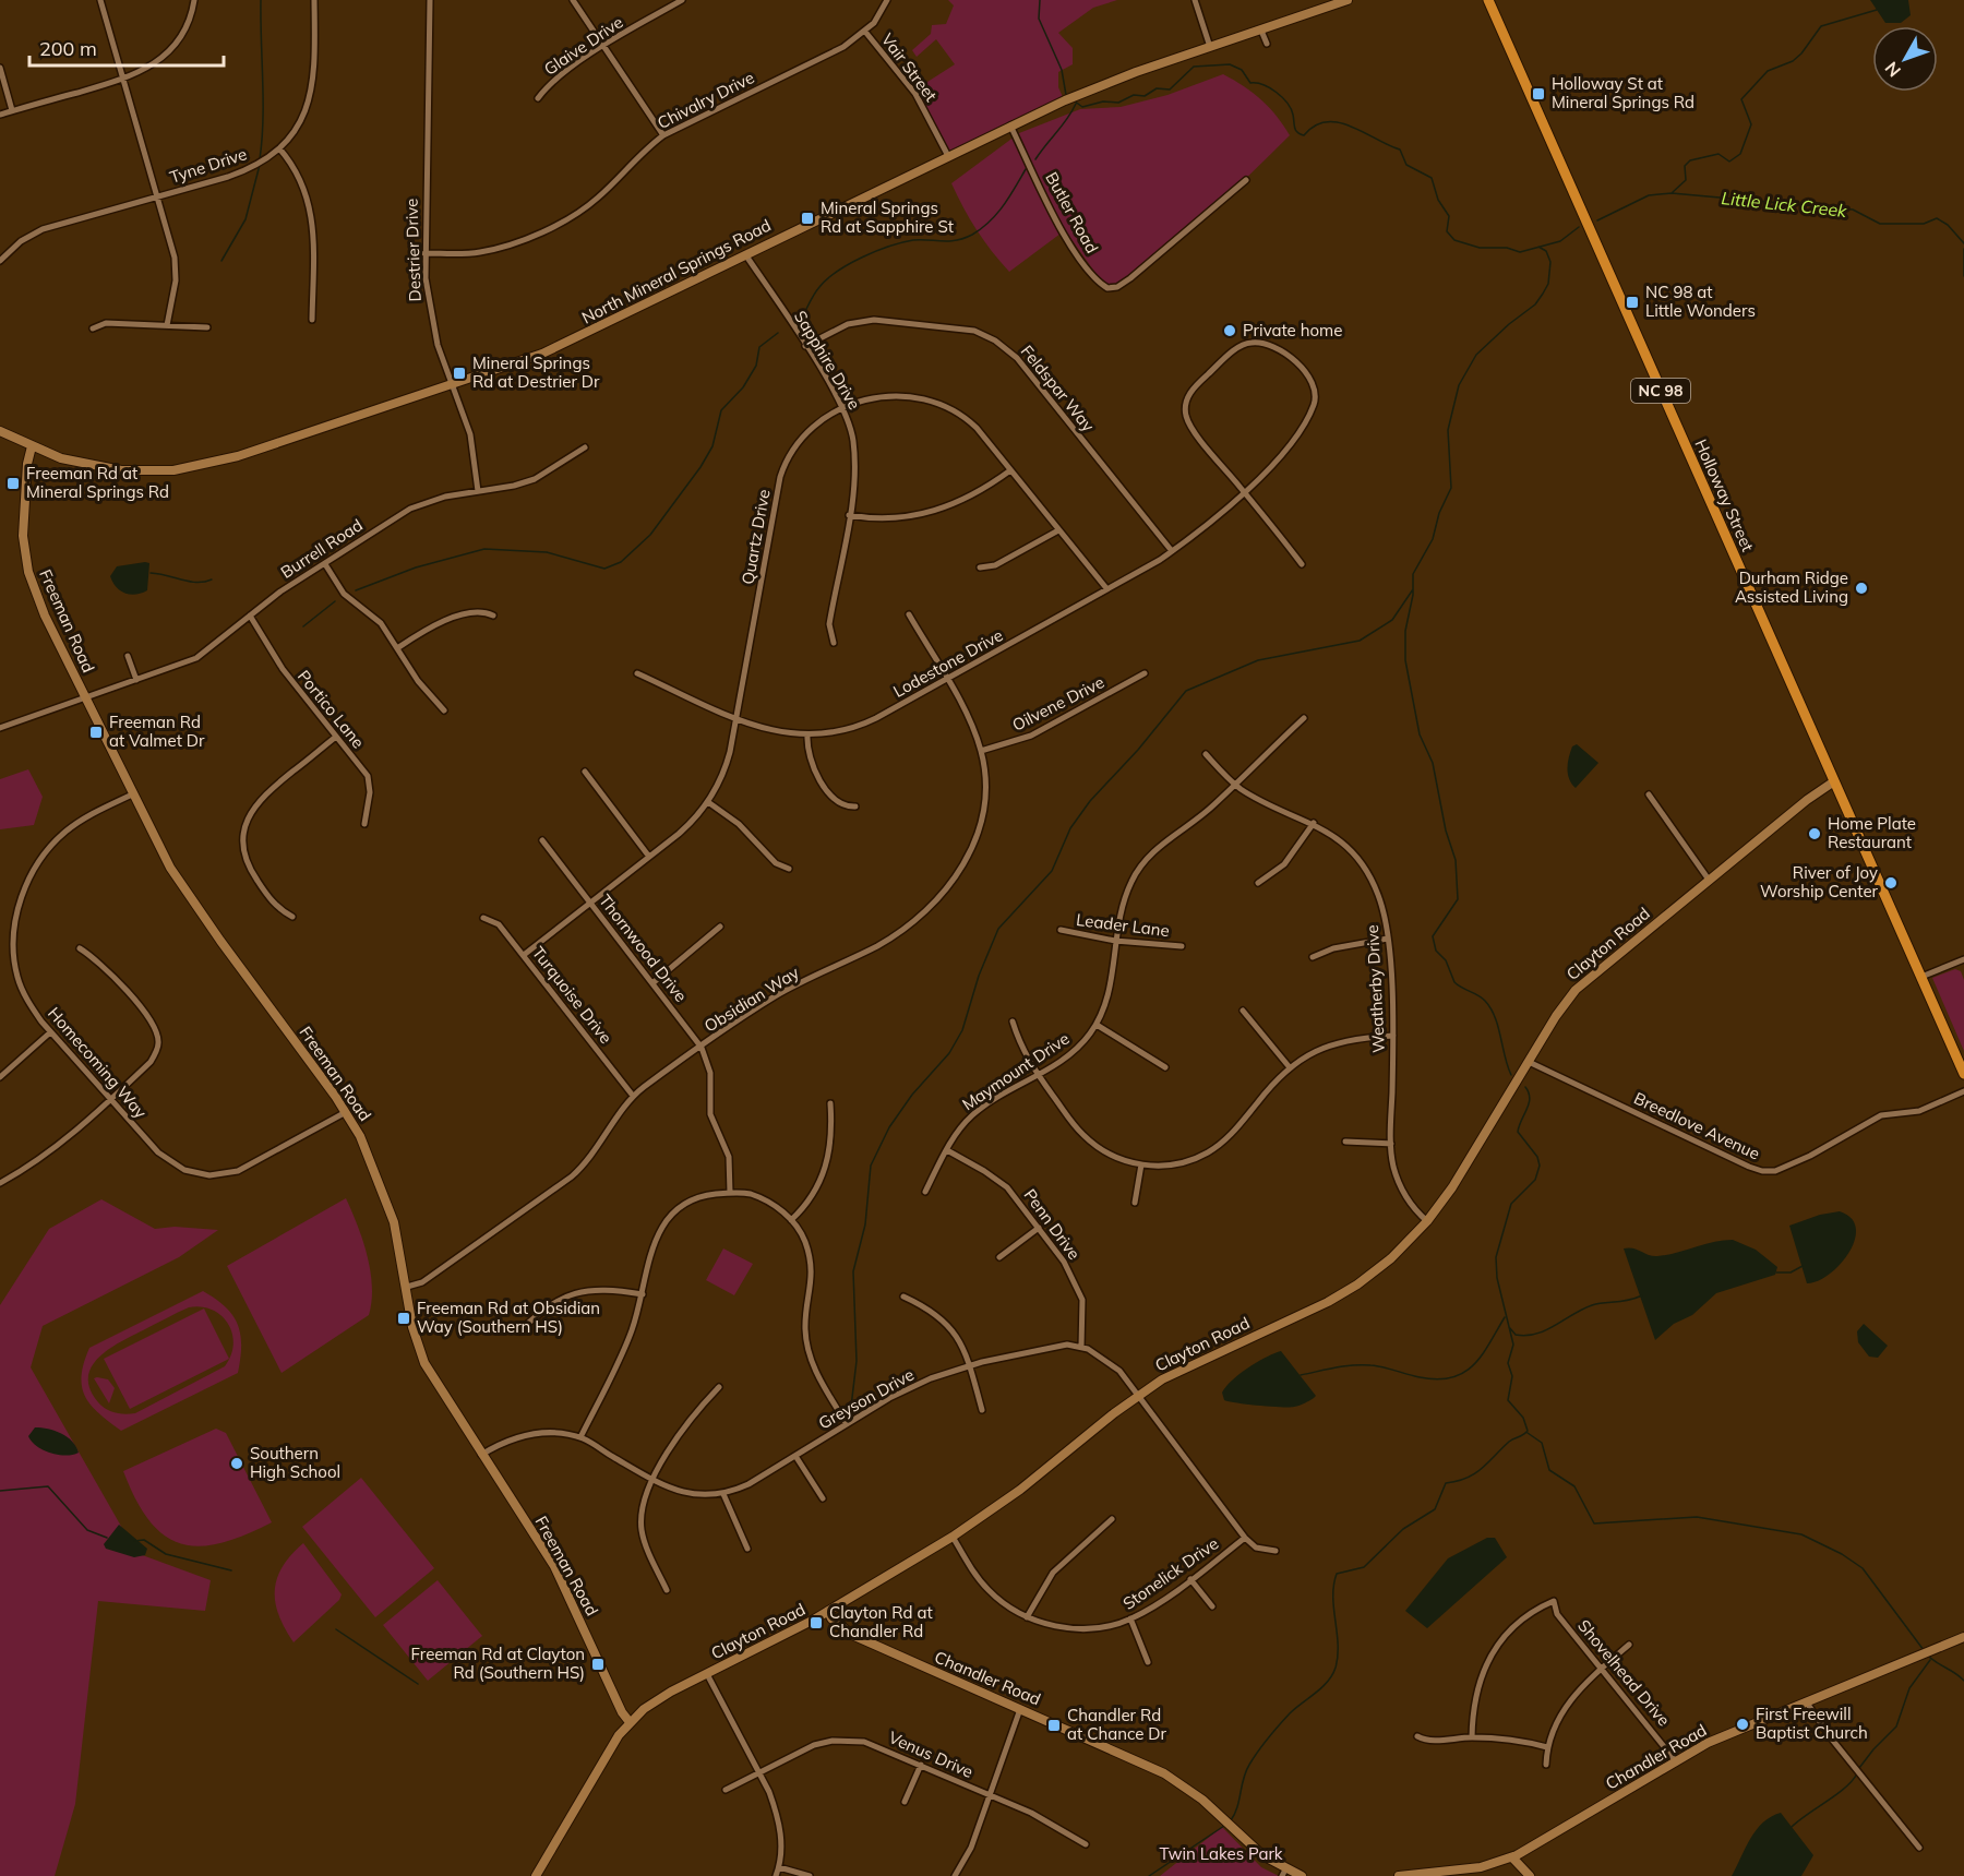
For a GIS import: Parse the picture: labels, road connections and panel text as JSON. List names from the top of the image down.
{
  "streets": {
    "highway": ["NC 98", "Holloway Street"],
    "street": [
      "Glaive Drive",
      "Vair Street",
      "Chivalry Drive",
      "Tyne Drive",
      "Butler Road",
      "Destrier Drive",
      "North Mineral Springs Road",
      "Sapphire Drive",
      "Feldspar Way",
      "Quartz Drive",
      "Burrell Road",
      "Freeman Road",
      "Lodestone Drive",
      "Oilvene Drive",
      "Portico Lane",
      "Leader Lane",
      "Clayton Road",
      "Thornwood Drive",
      "Weatherby Drive",
      "Turquoise Drive",
      "Obsidian Way",
      "Homecoming Way",
      "Maymount Drive",
      "Breedlove Avenue",
      "Penn Drive",
      "Greyson Drive",
      "Stonelick Drive",
      "Shovelhead Drive",
      "Chandler Road",
      "Venus Drive"
    ]
  },
  "crossings": [
    ["Vair Street", "Chivalry Drive"],
    ["Vair Street", "North Mineral Springs Road"],
    ["Chivalry Drive", "Destrier Drive"],
    ["Butler Road", "North Mineral Springs Road"],
    ["Destrier Drive", "North Mineral Springs Road"],
    ["Destrier Drive", "Burrell Road"],
    ["North Mineral Springs Road", "Sapphire Drive"],
    ["North Mineral Springs Road", "Freeman Road"],
    ["Sapphire Drive", "Feldspar Way"],
    ["Sapphire Drive", "Quartz Drive"],
    ["Feldspar Way", "Lodestone Drive"],
    ["Holloway Street", "Clayton Road"],
    ["Quartz Drive", "Lodestone Drive"],
    ["Quartz Drive", "Thornwood Drive"],
    ["Quartz Drive", "Turquoise Drive"],
    ["Burrell Road", "Freeman Road"],
    ["Burrell Road", "Portico Lane"],
    ["Freeman Road", "Clayton Road"],
    ["Freeman Road", "Obsidian Way"],
    ["Freeman Road", "Homecoming Way"],
    ["Freeman Road", "Greyson Drive"],
    ["Lodestone Drive", "Obsidian Way"],
    ["Oilvene Drive", "Obsidian Way"],
    ["Leader Lane", "Maymount Drive"],
    ["Clayton Road", "Weatherby Drive"],
    ["Clayton Road", "Breedlove Avenue"],
    ["Clayton Road", "Greyson Drive"],
    ["Clayton Road", "Stonelick Drive"],
    ["Clayton Road", "Chandler Road"],
    ["Thornwood Drive", "Obsidian Way"],
    ["Weatherby Drive", "Maymount Drive"],
    ["Turquoise Drive", "Obsidian Way"],
    ["Maymount Drive", "Penn Drive"],
    ["Penn Drive", "Greyson Drive"],
    ["Greyson Drive", "Stonelick Drive"],
    ["Shovelhead Drive", "Chandler Road"]
  ],
  "water": ["Little Lick Creek"],
  "parks": ["Twin Lakes Park"],
  "places": {
    "transit": [
      "Holloway St at Mineral Springs Rd",
      "Mineral Springs Rd at Sapphire St",
      "NC 98 at Little Wonders",
      "Mineral Springs Rd at Destrier Dr",
      "Freeman Rd at Mineral Springs Rd",
      "Freeman Rd at Valmet Dr",
      "Freeman Rd at Obsidian Way (Southern HS)",
      "Clayton Rd at Chandler Rd",
      "Freeman Rd at Clayton Rd (Southern HS)",
      "Chandler Rd at Chance Dr"
    ],
    "other": [
      "Private home",
      "Durham Ridge Assisted Living",
      "Home Plate Restaurant",
      "River of Joy Worship Center",
      "Southern High School",
      "First Freewill Baptist Church"
    ]
  },
  "scale_bar": "200 m",
  "north": "bottom left"
}
